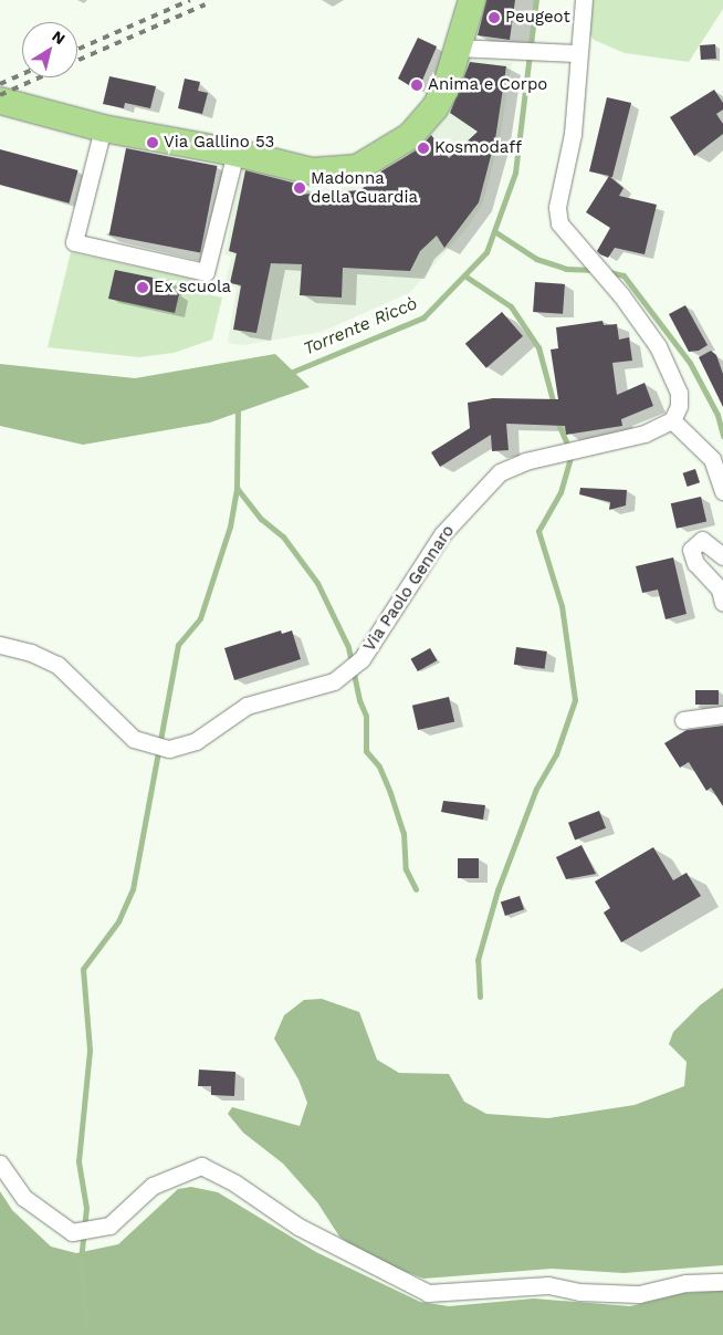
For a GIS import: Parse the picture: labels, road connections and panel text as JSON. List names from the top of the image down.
{
  "streets": {
    "street": ["Via Paolo Gennaro"]
  },
  "water": ["Torrente Riccò"],
  "places": [
    "Peugeot",
    "Anima e Corpo",
    "Via Gallino 53",
    "Kosmodaff",
    "Madonna della Guardia",
    "Ex scuola"
  ],
  "north": "top right"
}
